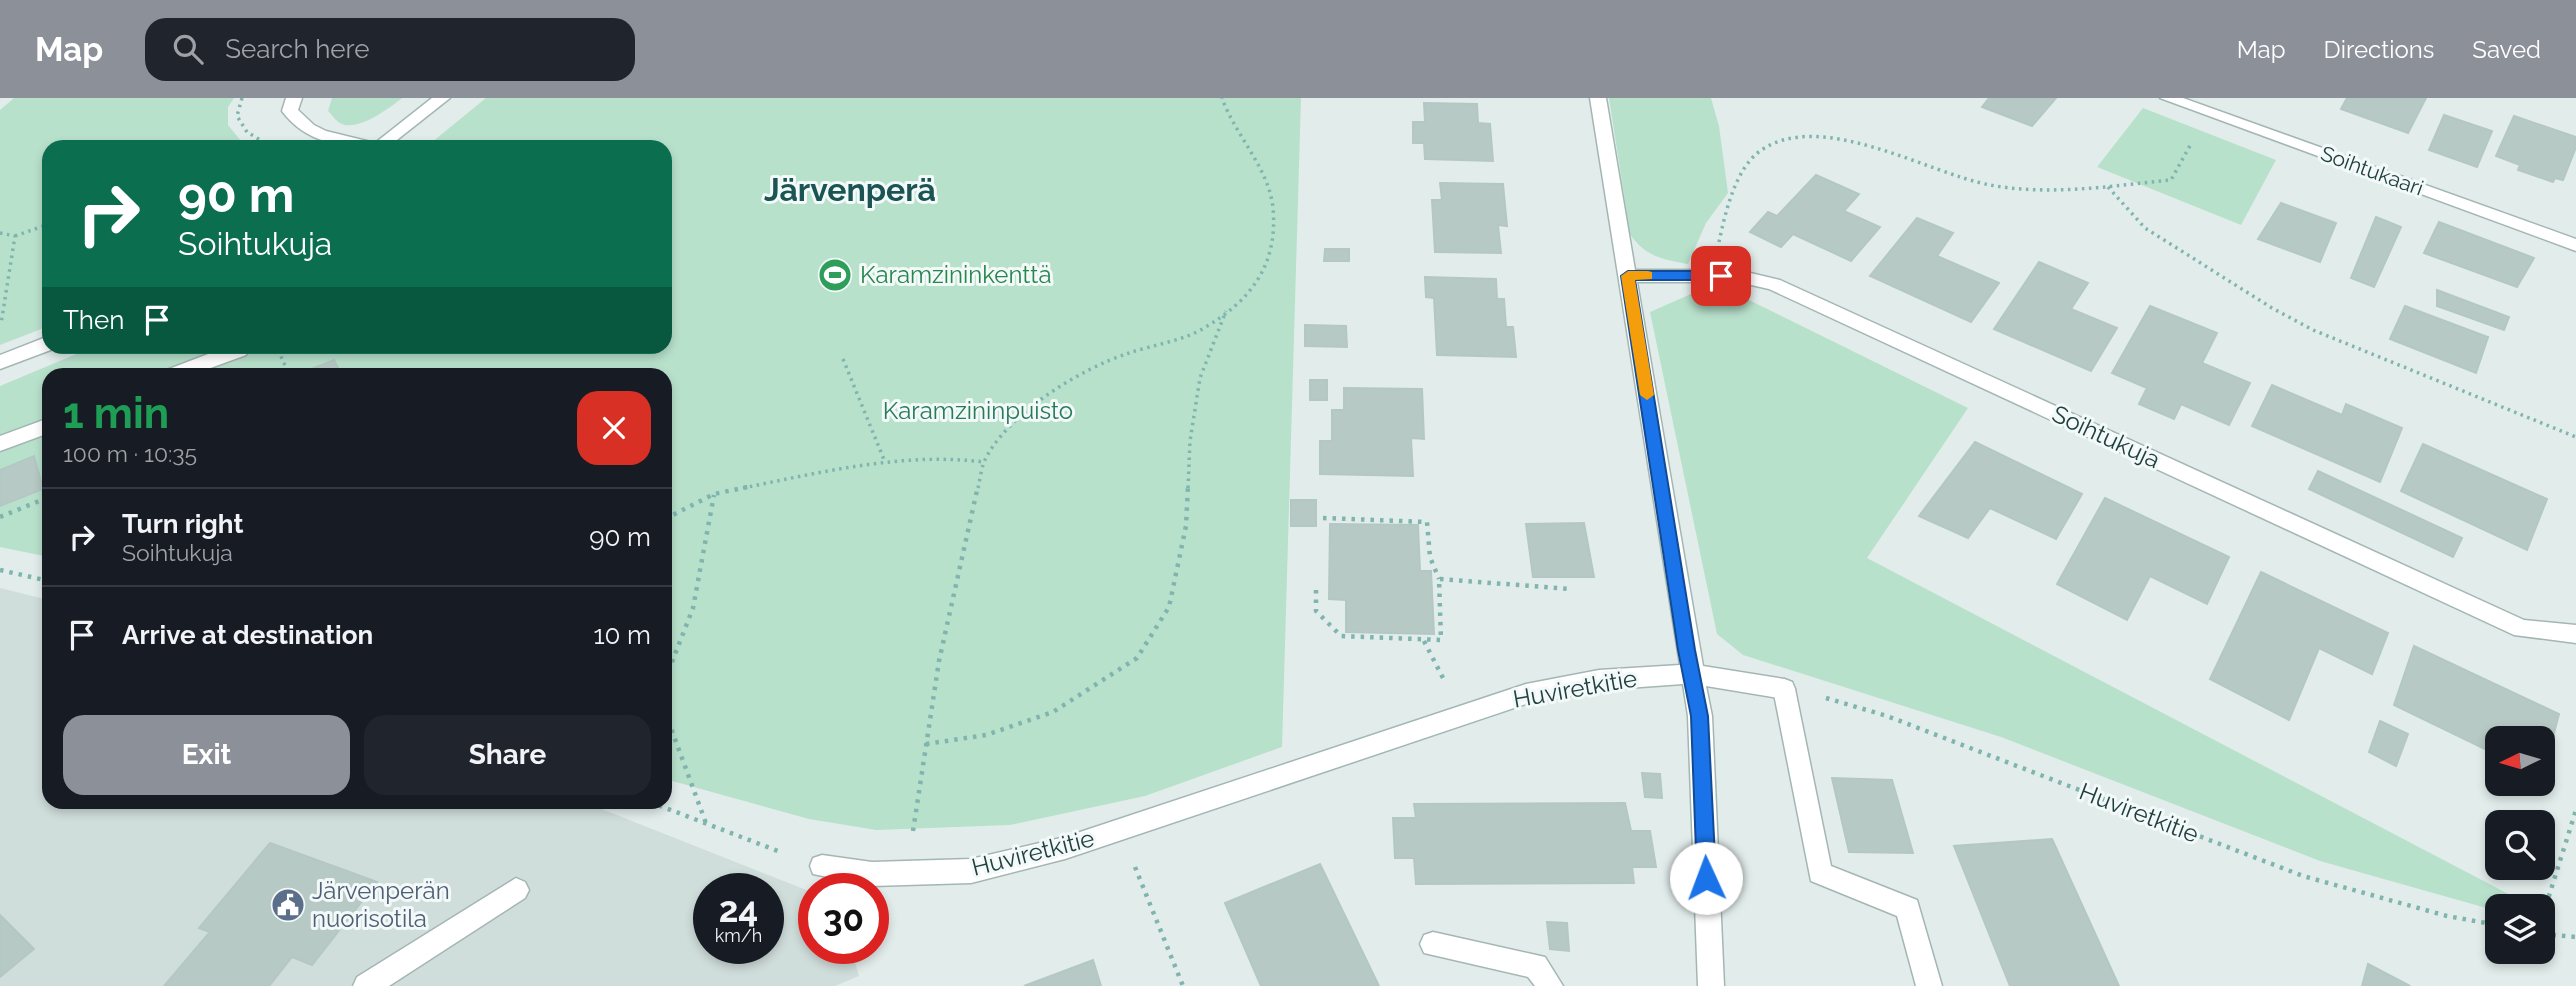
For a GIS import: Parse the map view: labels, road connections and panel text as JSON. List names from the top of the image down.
{
  "streets": {
    "street": ["Soihtukaari", "Soihtukuja", "Huviretkitie"]
  },
  "districts": ["Järvenperä"],
  "parks": ["Karamzininpuisto"],
  "places": {
    "sports": ["Karamzininkenttä"],
    "public building": ["Järvenperän nuorisotila"]
  },
  "north": "left",
  "page": {
    "header": "Map",
    "search": "Search here",
    "nav": ["Map", "Directions", "Saved"],
    "turn": ["90 m", "Soihtukuja"],
    "then": "Then",
    "heading": ["1 min", "100 m · 10:35"],
    "list": [
      {
        "name": "Turn right",
        "note": "Soihtukuja",
        "value": "90 m"
      },
      {
        "name": "Arrive at destination",
        "value": "10 m"
      }
    ],
    "buttons": ["Exit", "Share"],
    "speed": "24 km/h",
    "limit": "30"
  }
}
